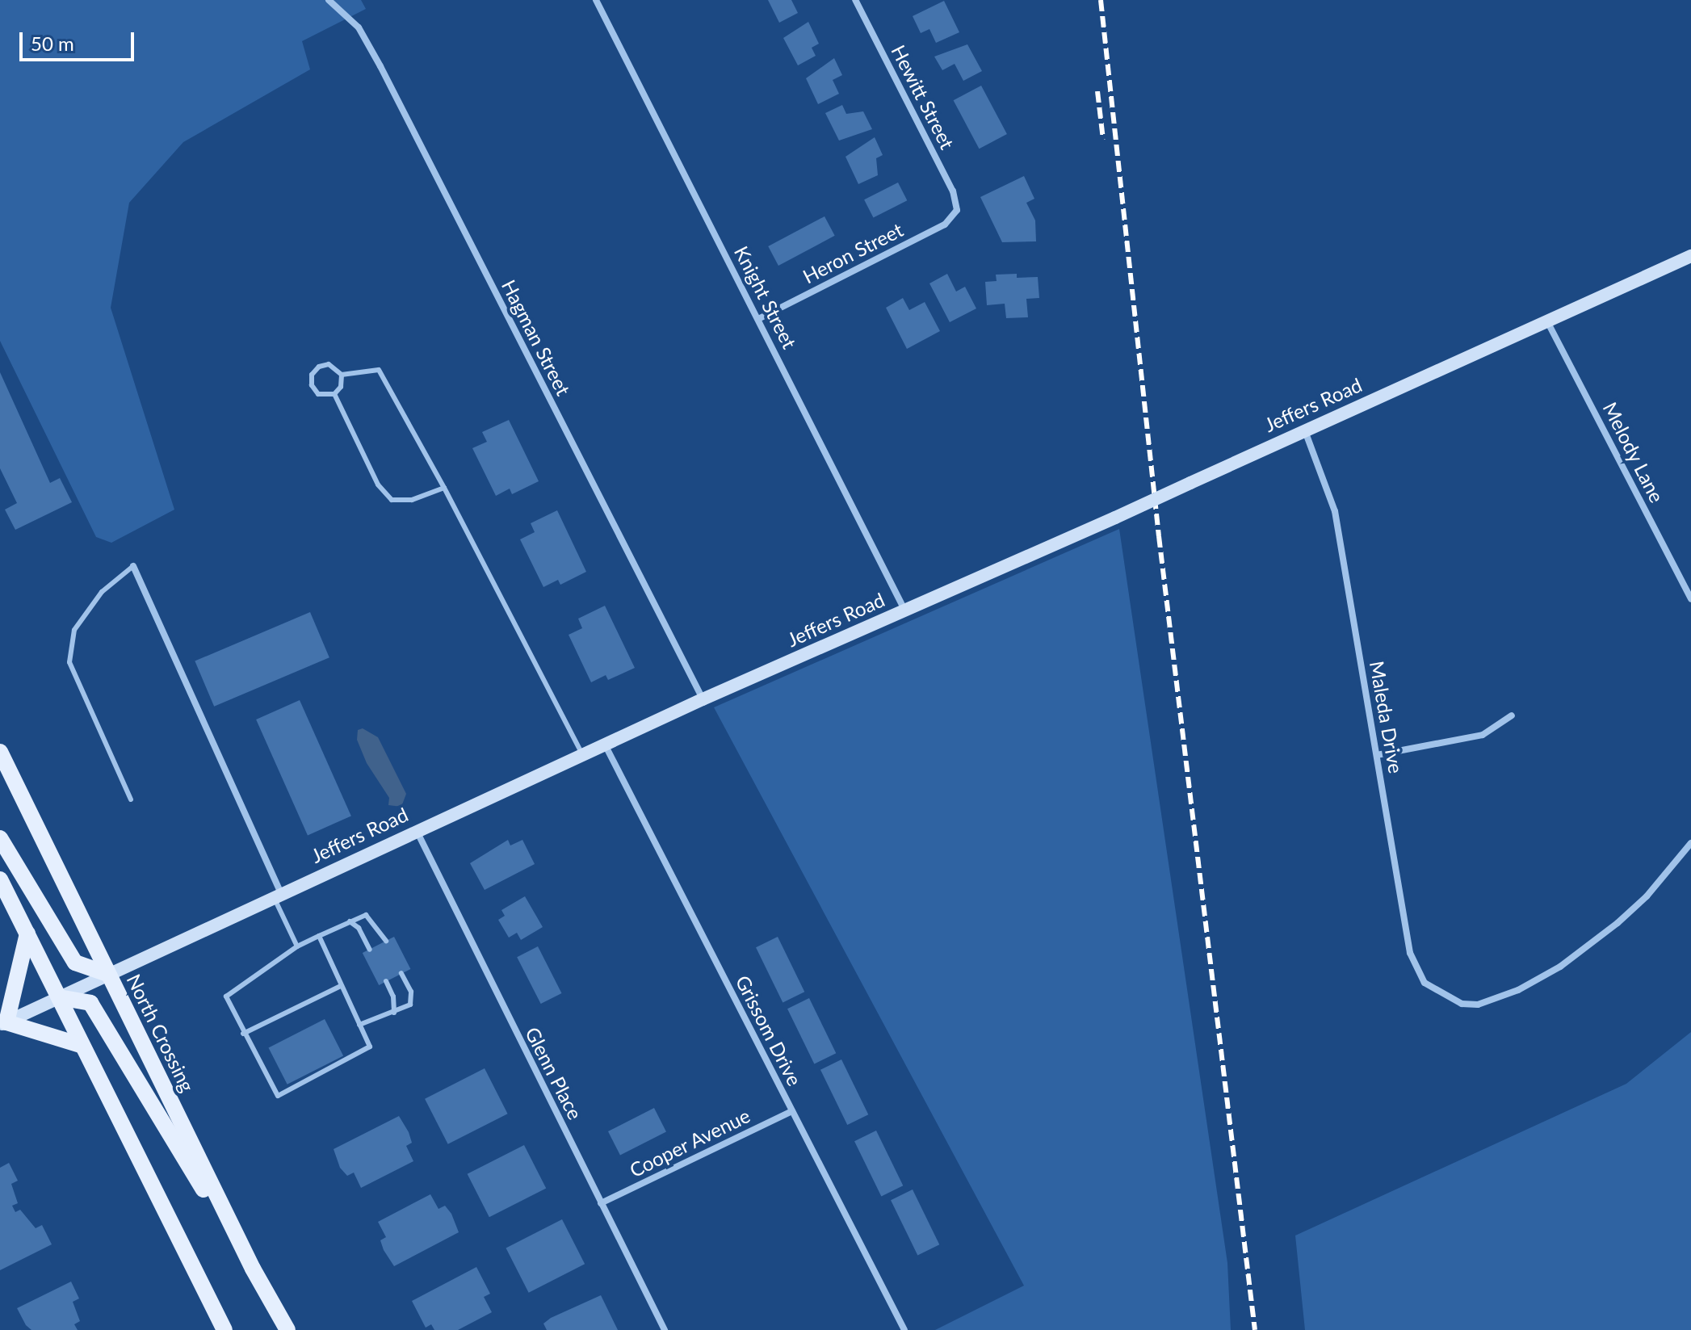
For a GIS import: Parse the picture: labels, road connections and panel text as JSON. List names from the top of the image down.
{
  "streets": {
    "main road": ["Jeffers Road", "North Crossing"],
    "street": [
      "Hewitt Street",
      "Heron Street",
      "Knight Street",
      "Hagman Street",
      "Melody Lane",
      "Maleda Drive",
      "Grissom Drive",
      "Glenn Place",
      "Cooper Avenue"
    ]
  },
  "crossings": [
    ["Hewitt Street", "Heron Street"],
    ["Heron Street", "Knight Street"],
    ["Knight Street", "Jeffers Road"],
    ["Hagman Street", "Jeffers Road"],
    ["Jeffers Road", "Melody Lane"],
    ["Jeffers Road", "Maleda Drive"],
    ["Jeffers Road", "Grissom Drive"],
    ["Jeffers Road", "North Crossing"],
    ["Jeffers Road", "Glenn Place"],
    ["Grissom Drive", "Cooper Avenue"],
    ["Glenn Place", "Cooper Avenue"]
  ],
  "scale_bar": "50 m"
}
